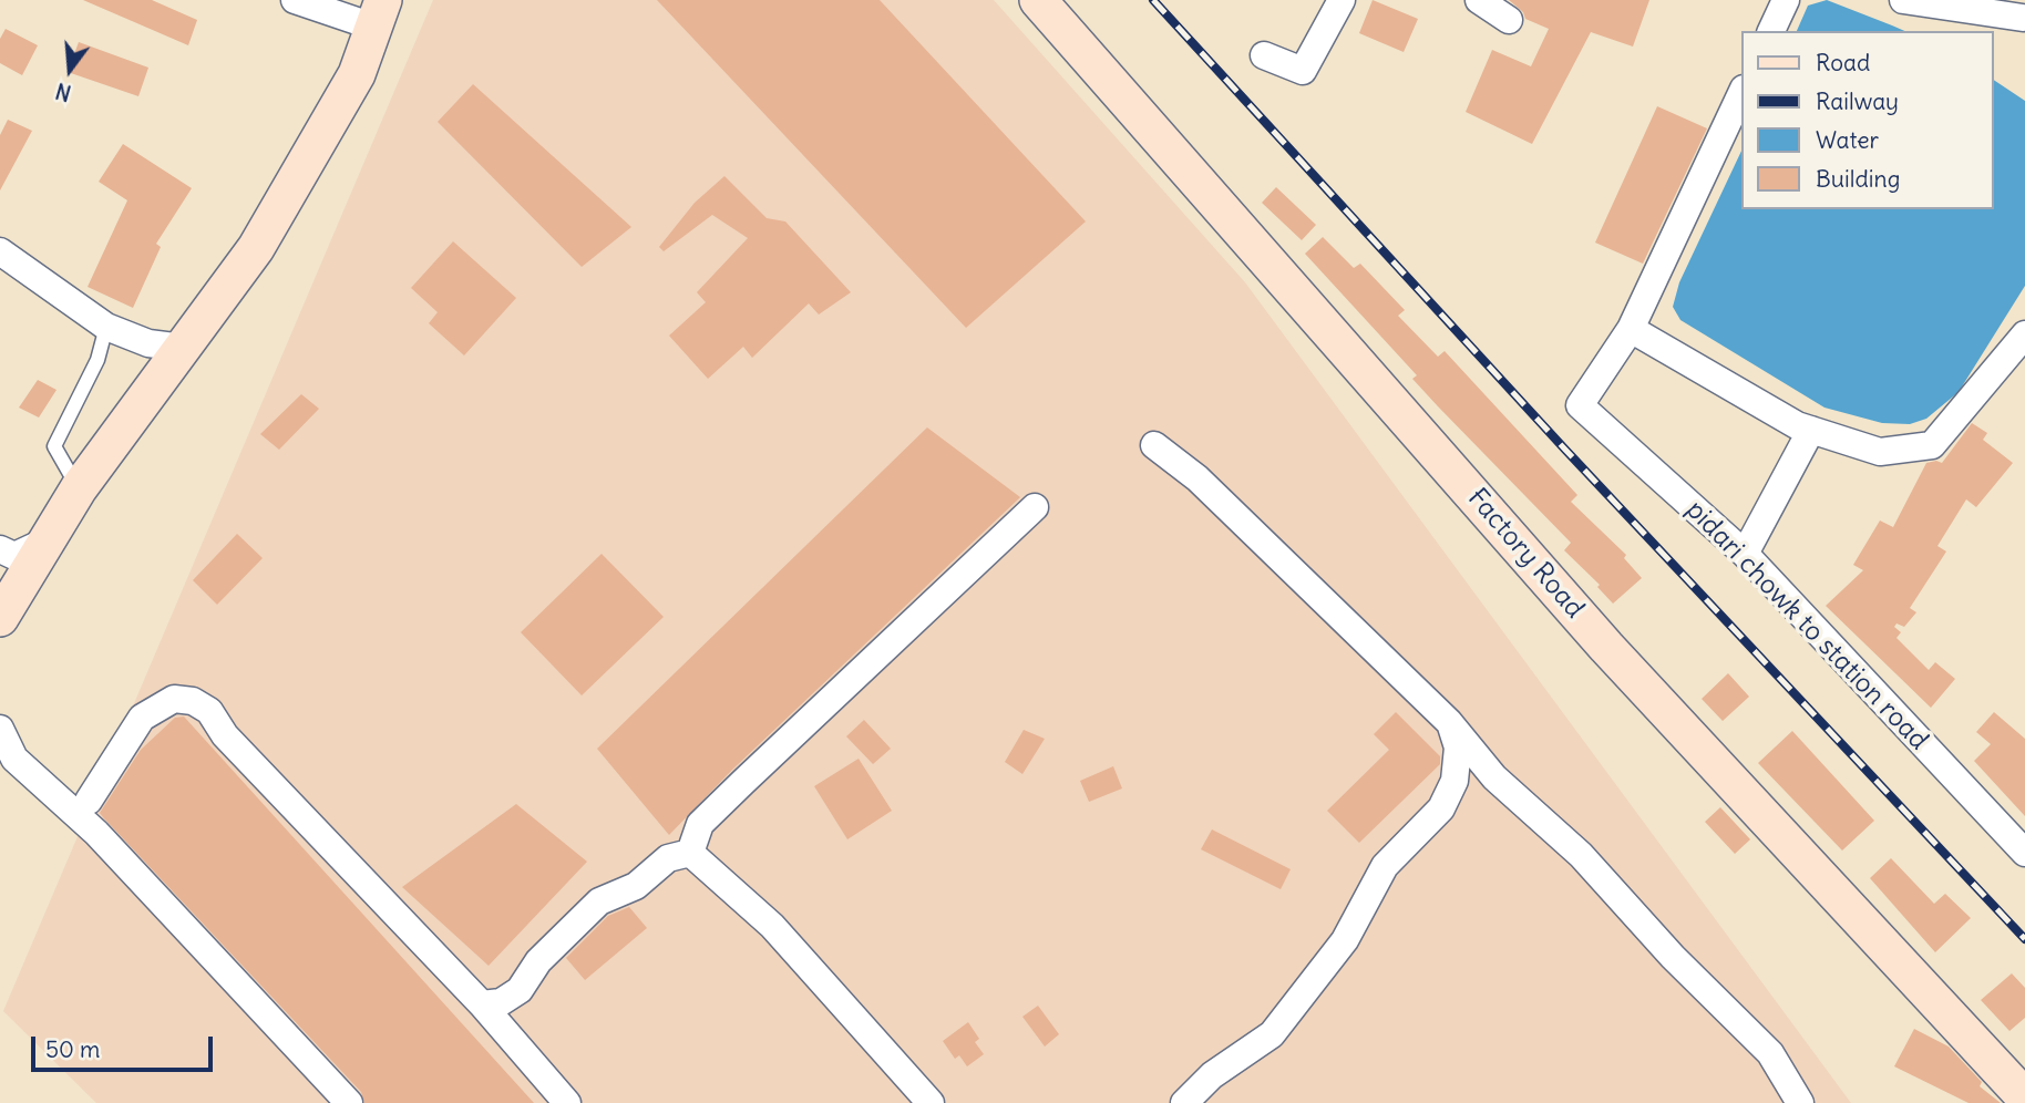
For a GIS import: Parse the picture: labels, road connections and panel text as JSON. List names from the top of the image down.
{
  "streets": {
    "main road": ["Factory Road"],
    "street": ["pidari chowk to station road"]
  },
  "legend": [
    "Road",
    "Railway",
    "Water",
    "Building"
  ],
  "scale_bar": "50 m",
  "north": "bottom"
}
